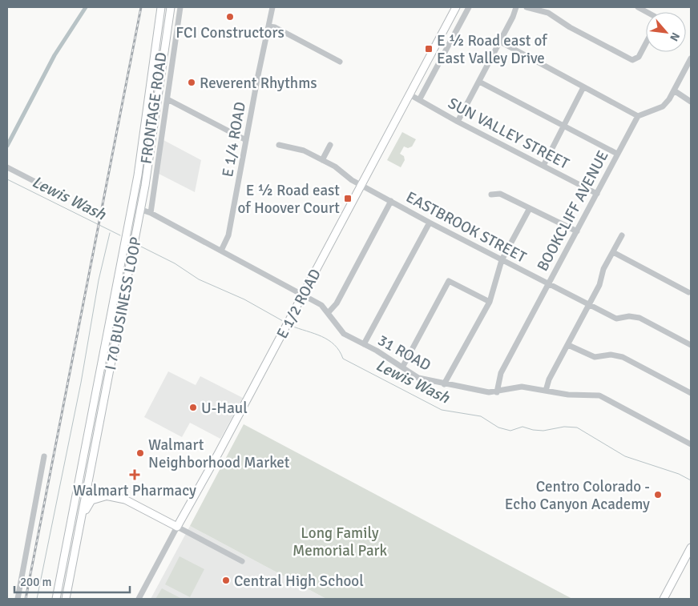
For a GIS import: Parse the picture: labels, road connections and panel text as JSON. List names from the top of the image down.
{
  "streets": {
    "main road": ["I 70 BUSINESS LOOP", "E 1/2 ROAD"],
    "street": [
      "FRONTAGE ROAD",
      "SUN VALLEY STREET",
      "E 1/4 ROAD",
      "BOOKCLIFF AVENUE",
      "EASTBROOK STREET",
      "31 ROAD"
    ]
  },
  "crossings": [
    ["FRONTAGE ROAD", "31 ROAD"],
    ["SUN VALLEY STREET", "BOOKCLIFF AVENUE"],
    ["SUN VALLEY STREET", "E 1/2 ROAD"],
    ["E 1/4 ROAD", "31 ROAD"],
    ["BOOKCLIFF AVENUE", "EASTBROOK STREET"],
    ["BOOKCLIFF AVENUE", "31 ROAD"],
    ["EASTBROOK STREET", "E 1/2 ROAD"],
    ["I 70 BUSINESS LOOP", "31 ROAD"],
    ["E 1/2 ROAD", "31 ROAD"]
  ],
  "water": ["Lewis Wash"],
  "parks": ["Long Family Memorial Park"],
  "places": {
    "other": [
      "FCI Constructors",
      "Reverent Rhythms",
      "U-Haul",
      "Walmart Neighborhood Market",
      "Centro Colorado - Echo Canyon Academy",
      "Central High School"
    ],
    "transit": ["E ½ Road east of East Valley Drive", "E ½ Road east of Hoover Court"],
    "health": ["Walmart Pharmacy"]
  },
  "scale_bar": "200 m",
  "north": "bottom right"
}
